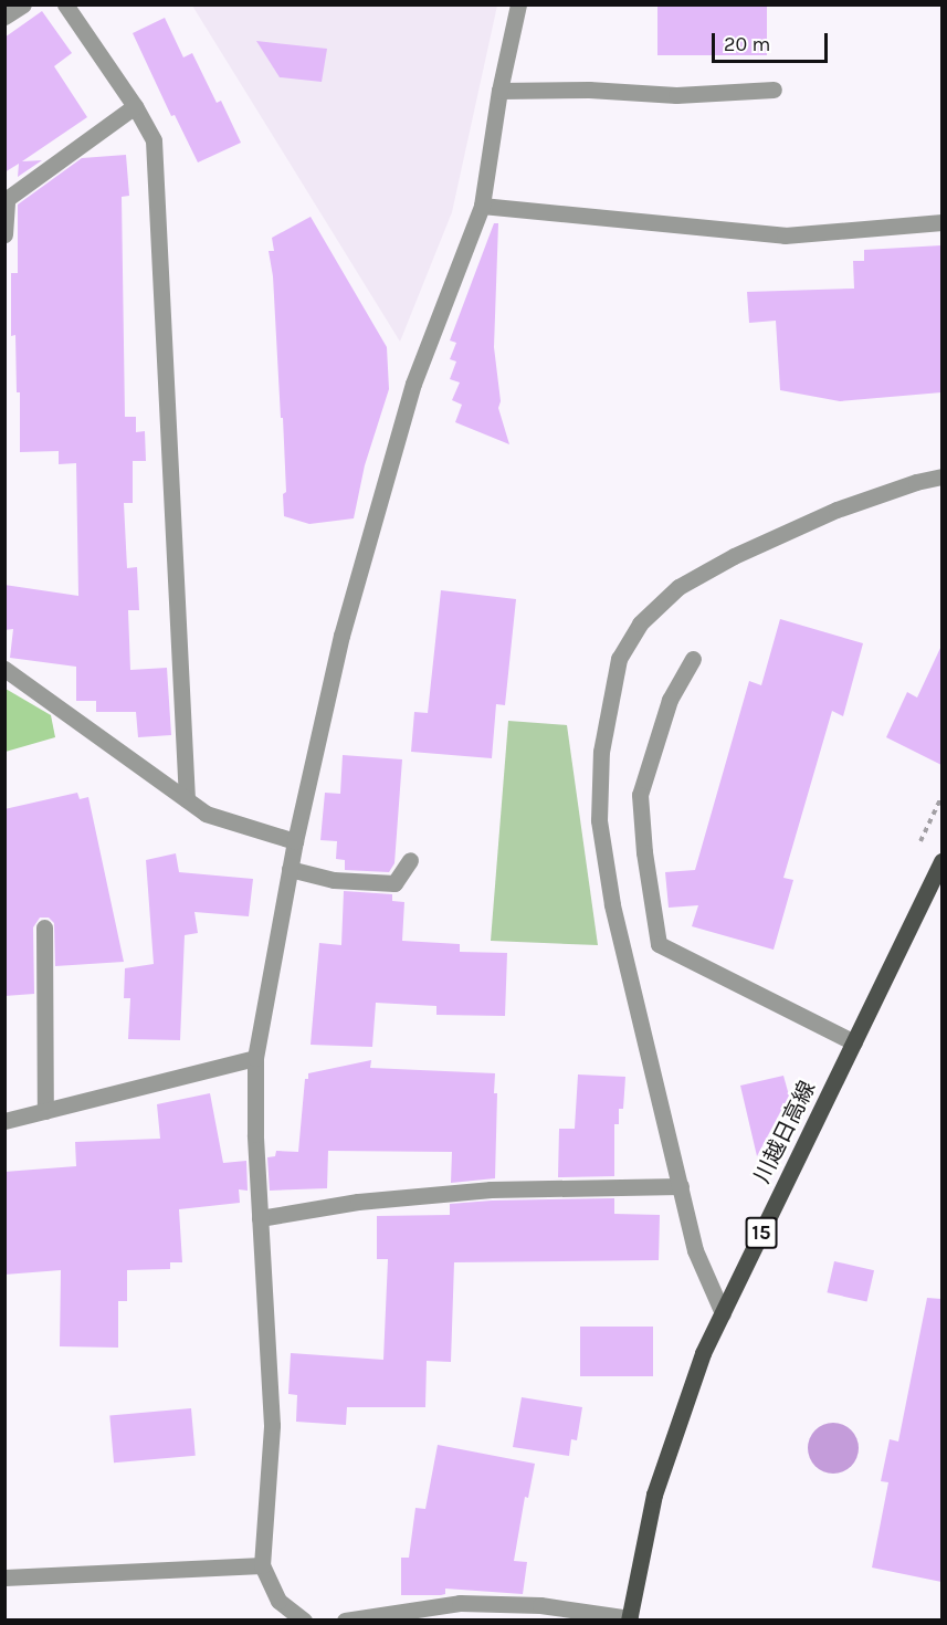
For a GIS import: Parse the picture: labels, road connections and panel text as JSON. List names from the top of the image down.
{
  "streets": {
    "main road": ["川越日高線", "15"]
  },
  "scale_bar": "20 m"
}
